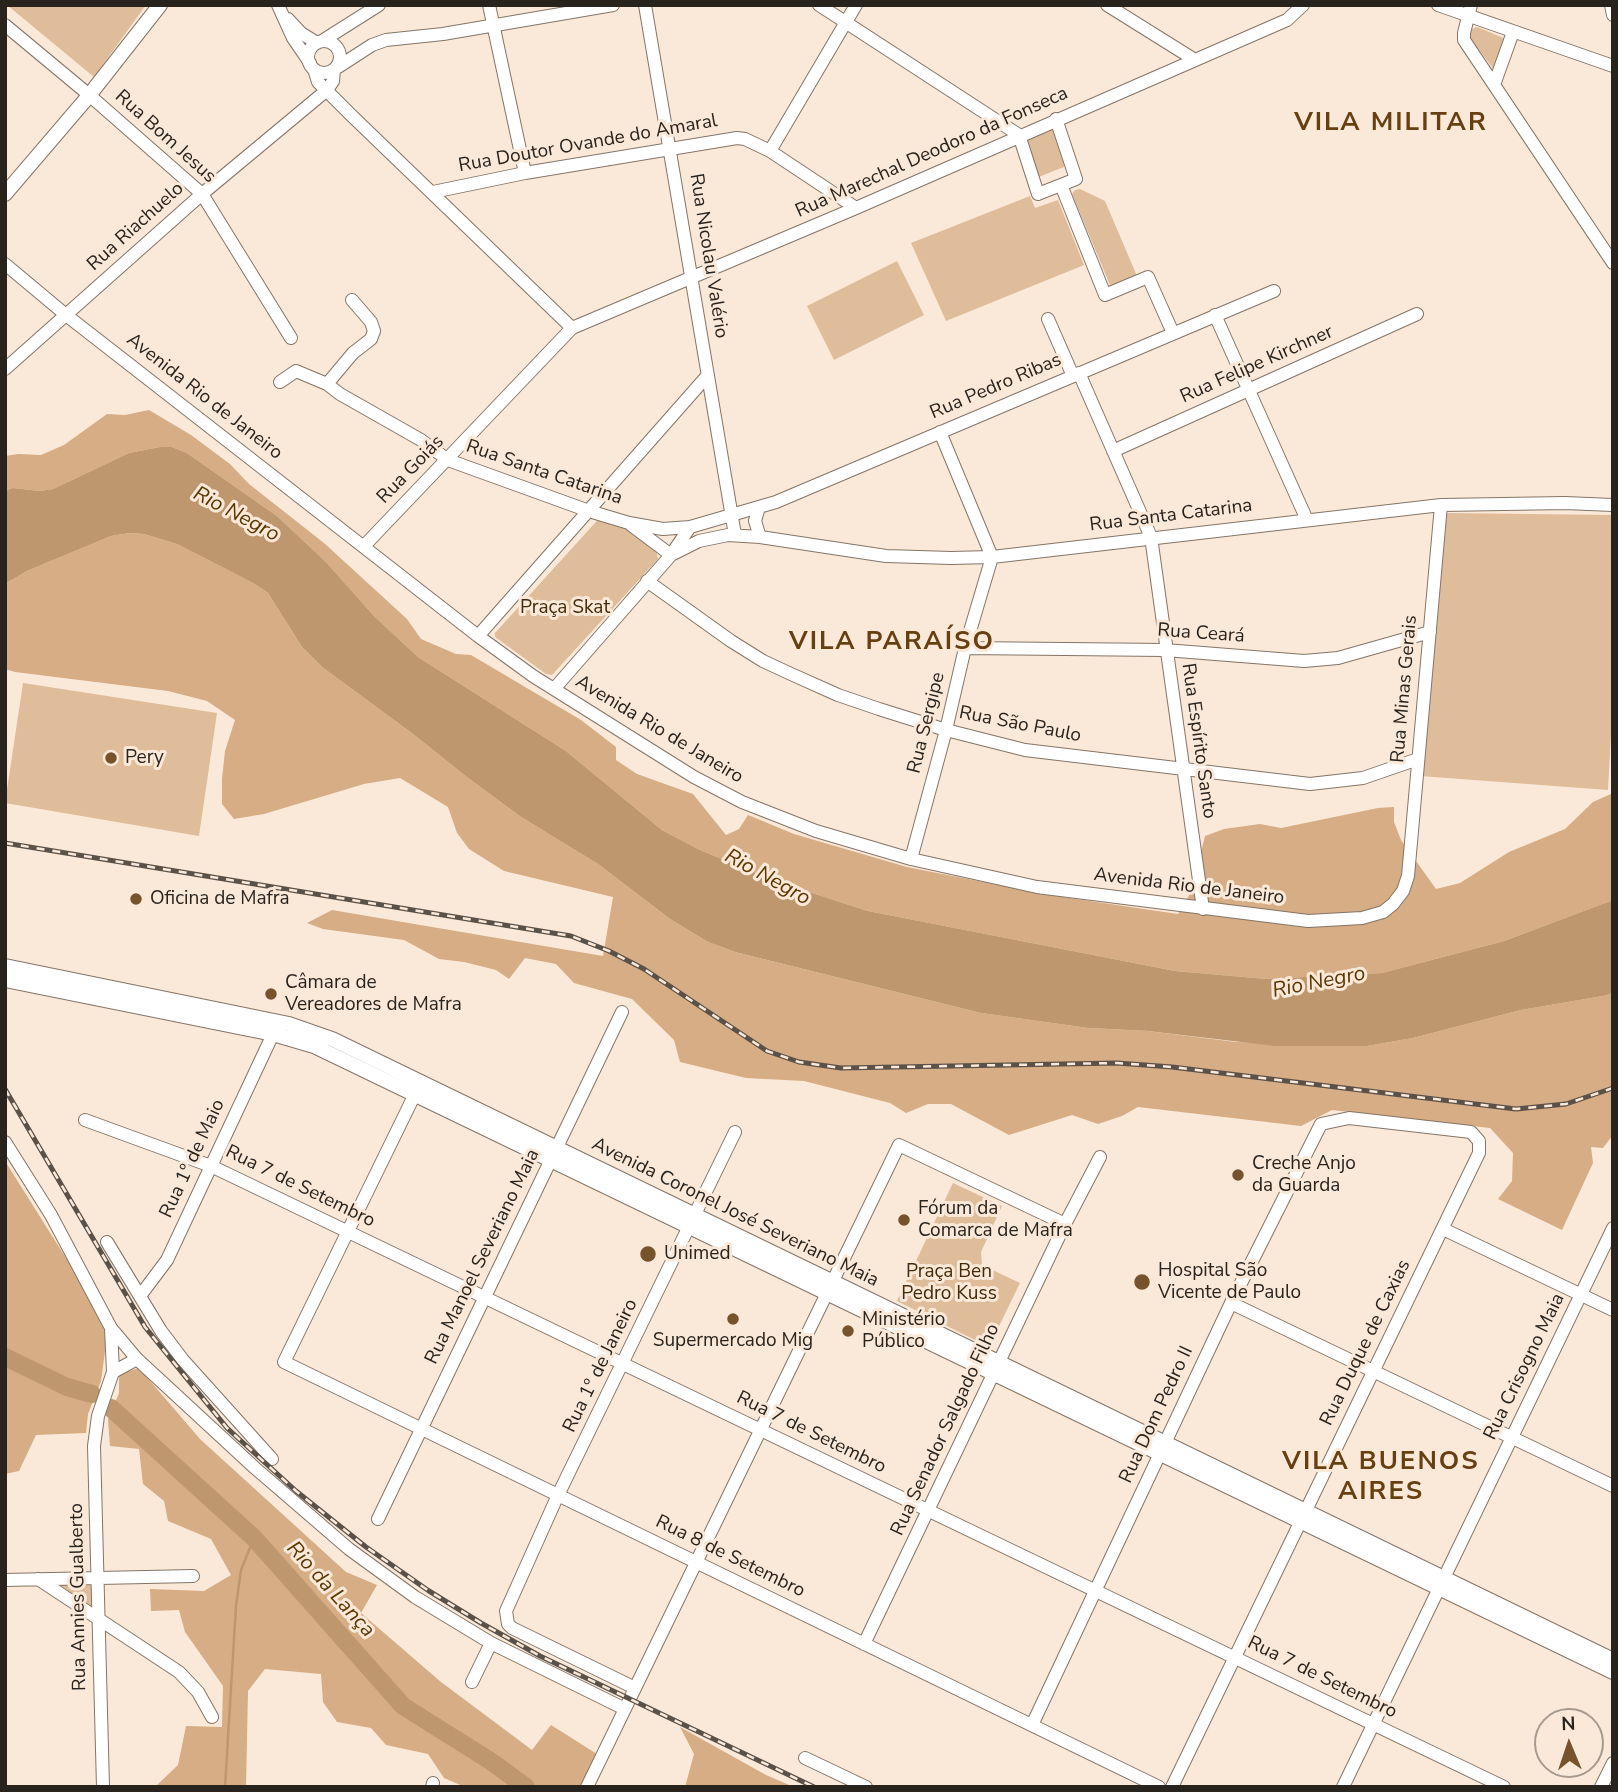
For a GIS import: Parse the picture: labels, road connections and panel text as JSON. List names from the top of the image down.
{
  "streets": {
    "main road": ["Avenida Coronel José Severiano Maia"],
    "street": [
      "Rua Bom Jesus",
      "Rua Doutor Ovande do Amaral",
      "Rua Marechal Deodoro da Fonseca",
      "Rua Riachuelo",
      "Rua Nicolau Valério",
      "Rua Felipe Kirchner",
      "Rua Pedro Ribas",
      "Avenida Rio de Janeiro",
      "Rua Goiás",
      "Rua Santa Catarina",
      "Rua Ceará",
      "Rua Minas Gerais",
      "Rua Sergipe",
      "Rua São Paulo",
      "Rua Espírito Santo",
      "Rua 1º de Maio",
      "Rua 7 de Setembro",
      "Rua Manoel Severiano Maia",
      "Rua Duque de Caxias",
      "Rua 1º de Janeiro",
      "Rua Crisogno Maia",
      "Rua Dom Pedro II",
      "Rua Senador Salgado Filho",
      "Rua 8 de Setembro",
      "Rua Annies Gualberto"
    ]
  },
  "crossings": [
    ["Rua Bom Jesus", "Rua Riachuelo"],
    ["Rua Doutor Ovande do Amaral", "Rua Marechal Deodoro da Fonseca"],
    ["Rua Doutor Ovande do Amaral", "Rua Nicolau Valério"],
    ["Rua Marechal Deodoro da Fonseca", "Rua Nicolau Valério"],
    ["Rua Marechal Deodoro da Fonseca", "Rua Goiás"],
    ["Rua Riachuelo", "Avenida Rio de Janeiro"],
    ["Rua Nicolau Valério", "Rua Pedro Ribas"],
    ["Rua Nicolau Valério", "Rua Santa Catarina"],
    ["Rua Felipe Kirchner", "Rua Espírito Santo"],
    ["Rua Pedro Ribas", "Rua Santa Catarina"],
    ["Rua Pedro Ribas", "Rua Espírito Santo"],
    ["Avenida Rio de Janeiro", "Rua Goiás"],
    ["Avenida Rio de Janeiro", "Rua Minas Gerais"],
    ["Avenida Rio de Janeiro", "Rua Sergipe"],
    ["Avenida Rio de Janeiro", "Rua Espírito Santo"],
    ["Rua Goiás", "Rua Santa Catarina"],
    ["Rua Santa Catarina", "Rua Minas Gerais"],
    ["Rua Santa Catarina", "Rua Sergipe"],
    ["Rua Santa Catarina", "Rua Espírito Santo"],
    ["Rua Ceará", "Rua Minas Gerais"],
    ["Rua Ceará", "Rua Sergipe"],
    ["Rua Ceará", "Rua Espírito Santo"],
    ["Rua Minas Gerais", "Rua São Paulo"],
    ["Rua Sergipe", "Rua São Paulo"],
    ["Rua São Paulo", "Rua Espírito Santo"],
    ["Rua 1º de Maio", "Rua 7 de Setembro"],
    ["Rua 1º de Maio", "Avenida Coronel José Severiano Maia"],
    ["Rua 7 de Setembro", "Rua Manoel Severiano Maia"],
    ["Rua 7 de Setembro", "Rua Duque de Caxias"],
    ["Rua 7 de Setembro", "Rua 1º de Janeiro"],
    ["Rua 7 de Setembro", "Rua Crisogno Maia"],
    ["Rua 7 de Setembro", "Rua Dom Pedro II"],
    ["Rua 7 de Setembro", "Rua Senador Salgado Filho"],
    ["Rua 7 de Setembro", "Rua 8 de Setembro"],
    ["Avenida Coronel José Severiano Maia", "Rua Manoel Severiano Maia"],
    ["Avenida Coronel José Severiano Maia", "Rua Duque de Caxias"],
    ["Avenida Coronel José Severiano Maia", "Rua 1º de Janeiro"],
    ["Avenida Coronel José Severiano Maia", "Rua Crisogno Maia"],
    ["Avenida Coronel José Severiano Maia", "Rua Dom Pedro II"],
    ["Avenida Coronel José Severiano Maia", "Rua Senador Salgado Filho"],
    ["Rua Manoel Severiano Maia", "Rua 8 de Setembro"],
    ["Rua Duque de Caxias", "Rua Dom Pedro II"],
    ["Rua 1º de Janeiro", "Rua 8 de Setembro"],
    ["Rua Dom Pedro II", "Rua 8 de Setembro"],
    ["Rua Senador Salgado Filho", "Rua 8 de Setembro"]
  ],
  "districts": ["VILA MILITAR", "VILA PARAÍSO", "VILA BUENOS AIRES"],
  "water": ["Rio Negro", "Rio da Lança"],
  "parks": ["Praça Skat", "Praça Ben Pedro Kuss"],
  "places": [
    "Pery",
    "Oficina de Mafra",
    "Câmara de Vereadores de Mafra",
    "Creche Anjo da Guarda",
    "Fórum da Comarca de Mafra",
    "Unimed",
    "Hospital São Vicente de Paulo",
    "Supermercado Mig",
    "Ministério Público"
  ],
  "north": "top"
}
